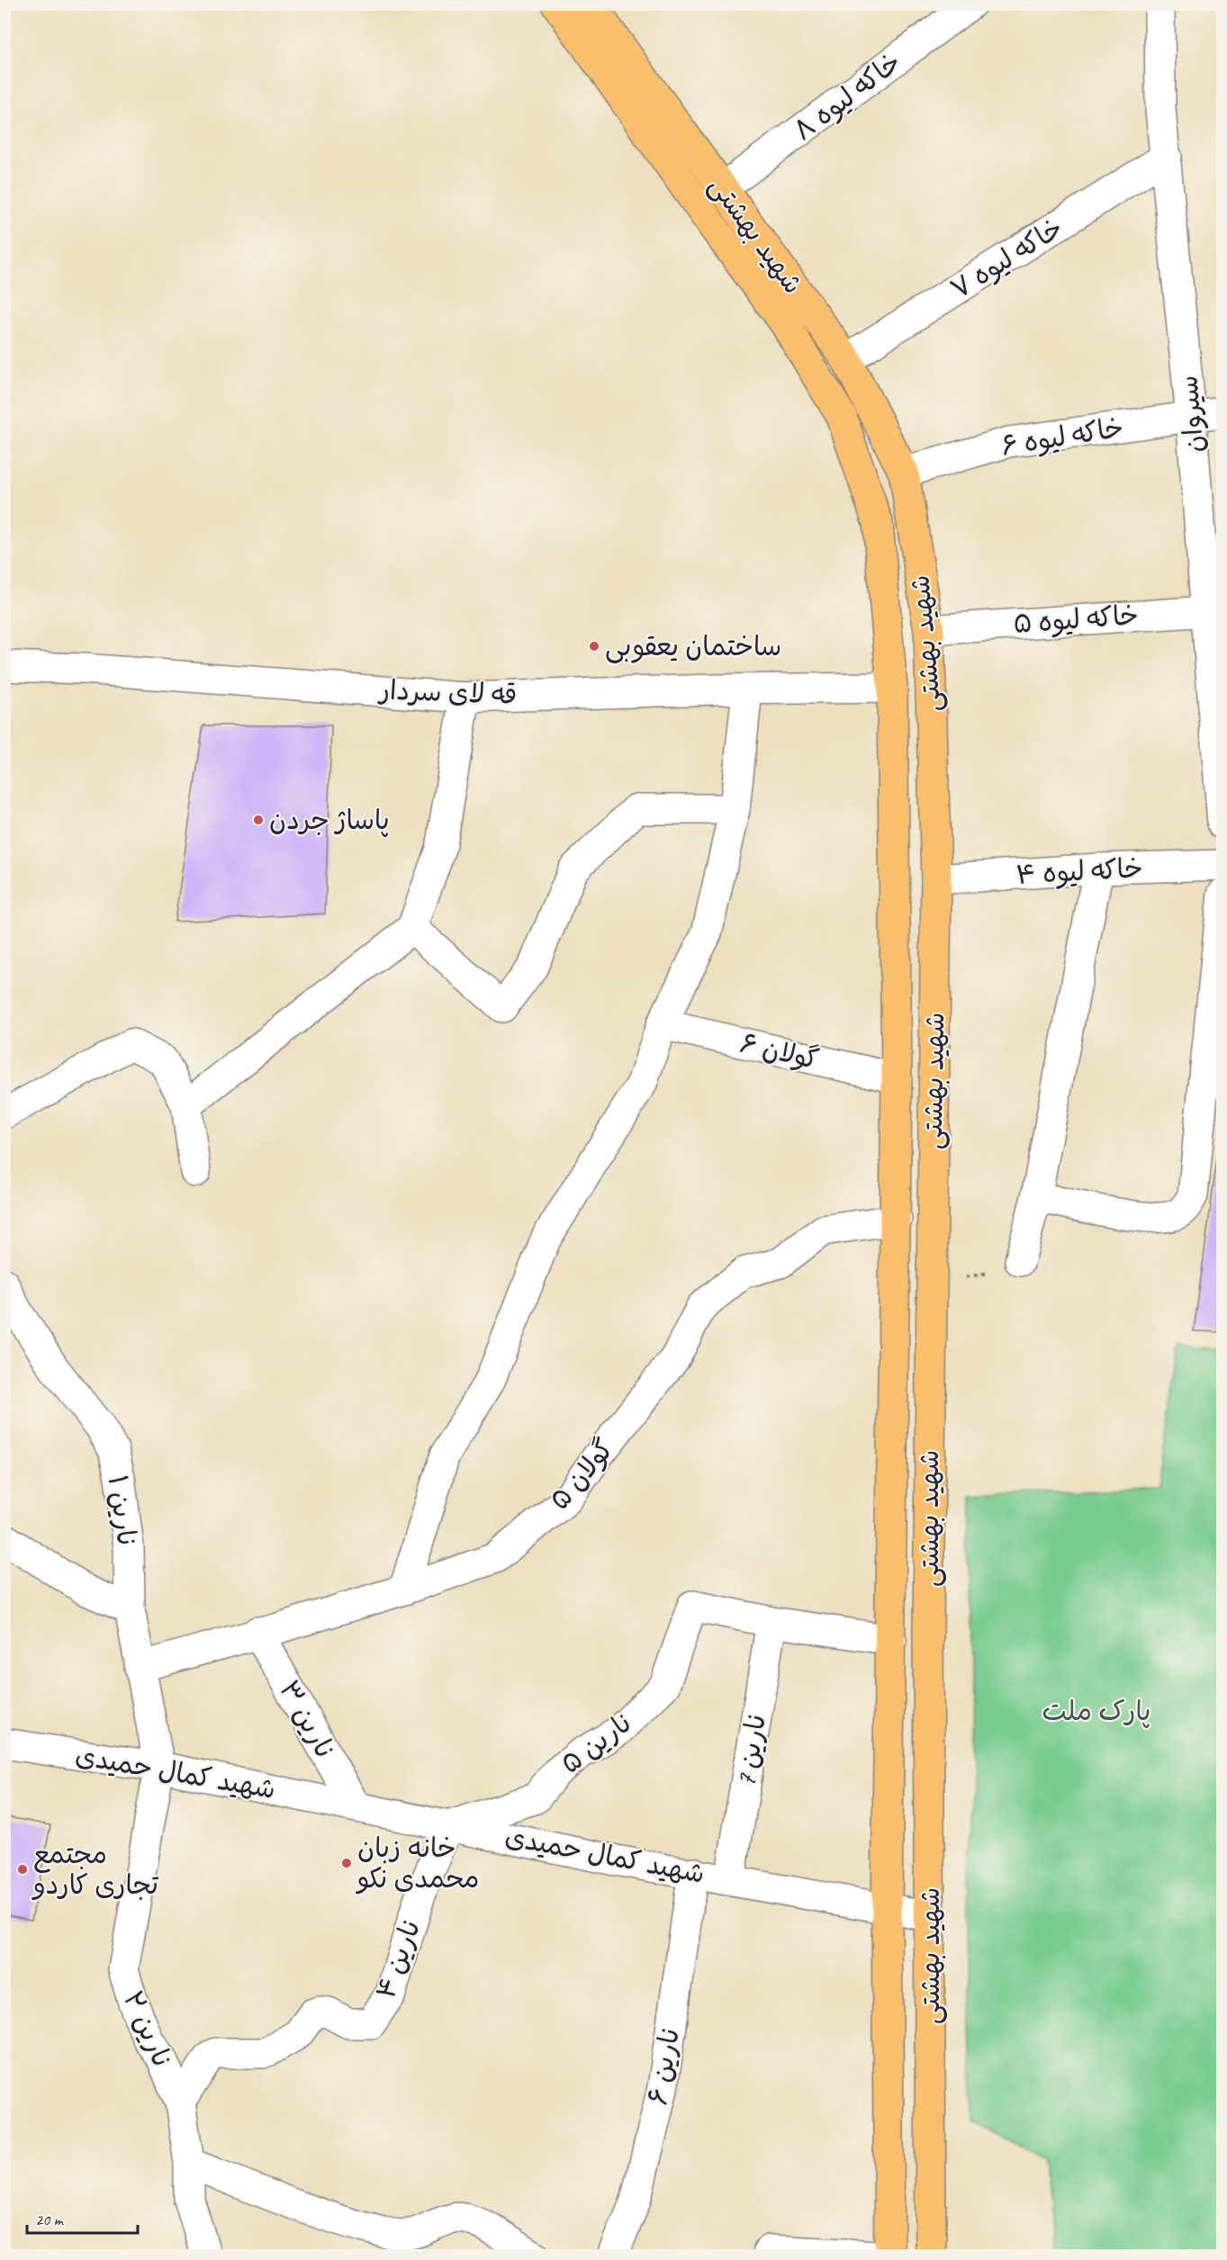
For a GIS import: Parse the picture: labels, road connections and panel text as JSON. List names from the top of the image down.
{
  "streets": {
    "main road": ["شهید بهشتی"],
    "street": [
      "خاکه لیوه ۸",
      "خاکه لیوه ۷",
      "سیروان",
      "خاکه لیوه ۶",
      "خاکه لیوه ۵",
      "قه لای سردار",
      "خاکه لیوه ۴",
      "گولان ۶",
      "گولان ۵",
      "نارین ۱",
      "نارین ۳",
      "نارین ۵",
      "نارین 7",
      "شهید کمال حمیدی",
      "نارین ۴",
      "نارین ۲",
      "نارین ۶"
    ]
  },
  "crossings": [
    ["خاکه لیوه ۸", "شهید بهشتی"],
    ["شهید بهشتی", "خاکه لیوه ۷"],
    ["شهید بهشتی", "خاکه لیوه ۶"],
    ["شهید بهشتی", "خاکه لیوه ۵"],
    ["شهید بهشتی", "قه لای سردار"],
    ["شهید بهشتی", "خاکه لیوه ۴"],
    ["شهید بهشتی", "گولان ۶"],
    ["شهید بهشتی", "گولان ۵"],
    ["شهید بهشتی", "شهید کمال حمیدی"],
    ["خاکه لیوه ۷", "سیروان"],
    ["سیروان", "خاکه لیوه ۶"],
    ["سیروان", "خاکه لیوه ۵"],
    ["گولان ۵", "نارین ۱"],
    ["گولان ۵", "نارین ۳"],
    ["نارین ۱", "شهید کمال حمیدی"],
    ["نارین ۱", "نارین ۲"],
    ["نارین ۳", "شهید کمال حمیدی"],
    ["نارین ۵", "نارین 7"],
    ["نارین ۵", "شهید کمال حمیدی"],
    ["نارین ۵", "نارین ۴"],
    ["نارین 7", "شهید کمال حمیدی"],
    ["شهید کمال حمیدی", "نارین ۴"],
    ["شهید کمال حمیدی", "نارین ۲"],
    ["شهید کمال حمیدی", "نارین ۶"],
    ["نارین ۴", "نارین ۲"]
  ],
  "parks": ["پارک ملت"],
  "places": [
    "ساختمان یعقوبی",
    "پاساژ جردن",
    "خانه زبان محمدی نکو",
    "مجتمع تجاری کاردو"
  ],
  "scale_bar": "20 m"
}
